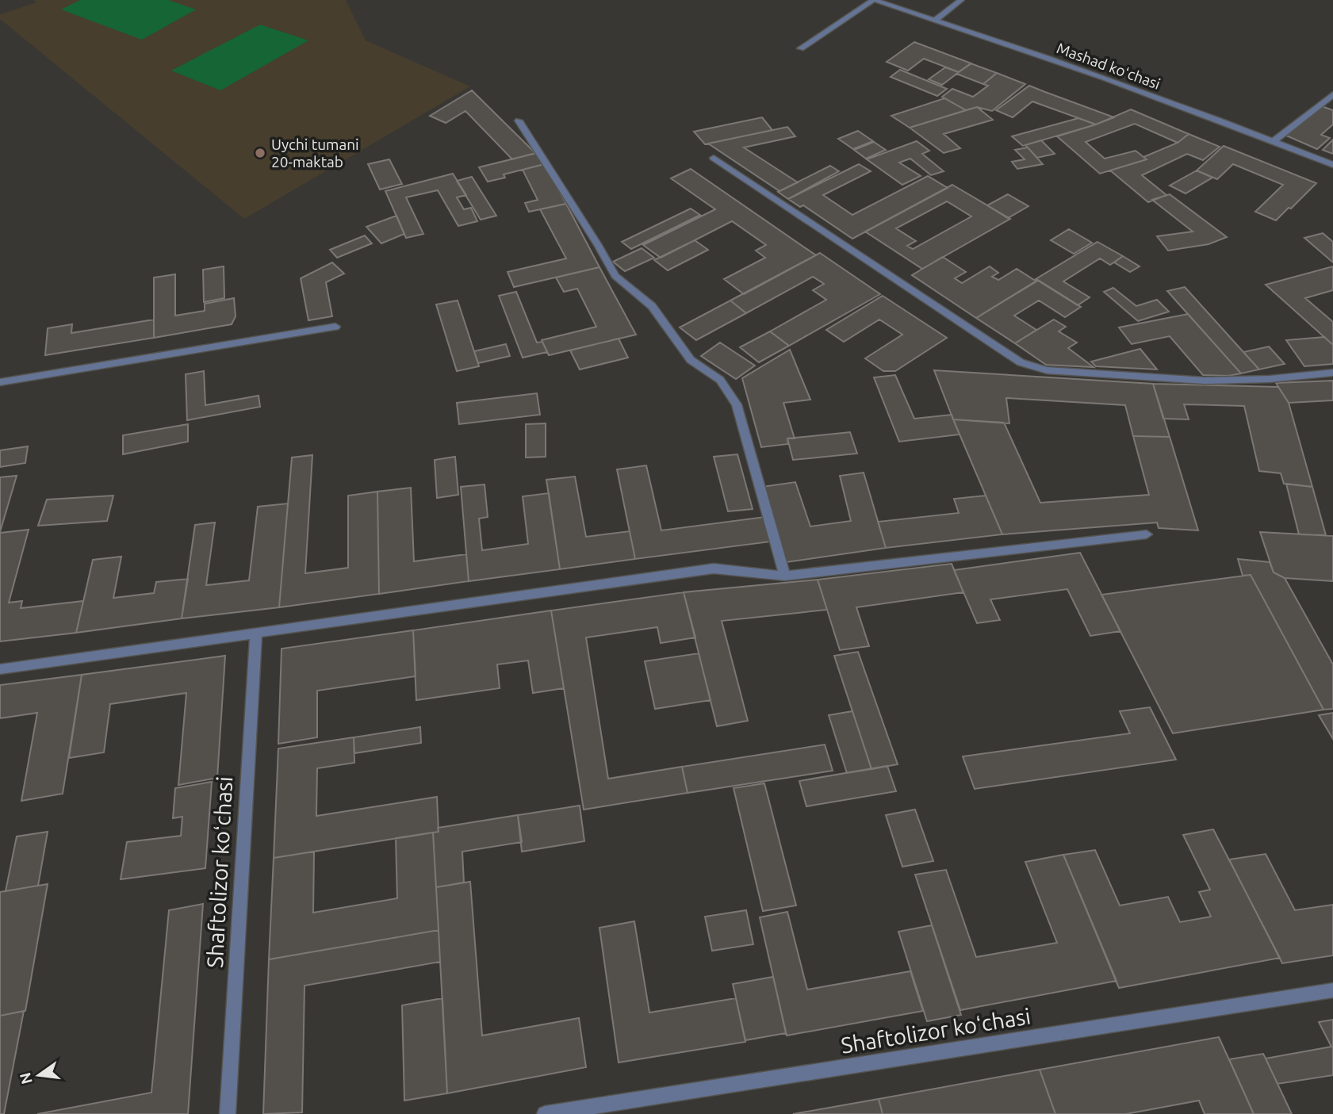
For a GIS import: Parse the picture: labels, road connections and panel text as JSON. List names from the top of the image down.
{
  "streets": {
    "street": ["Mashad koʻchasi", "Shaftolizor koʻchasi"]
  },
  "places": ["Uychi tumani 20-maktab"],
  "north": "left"
}
